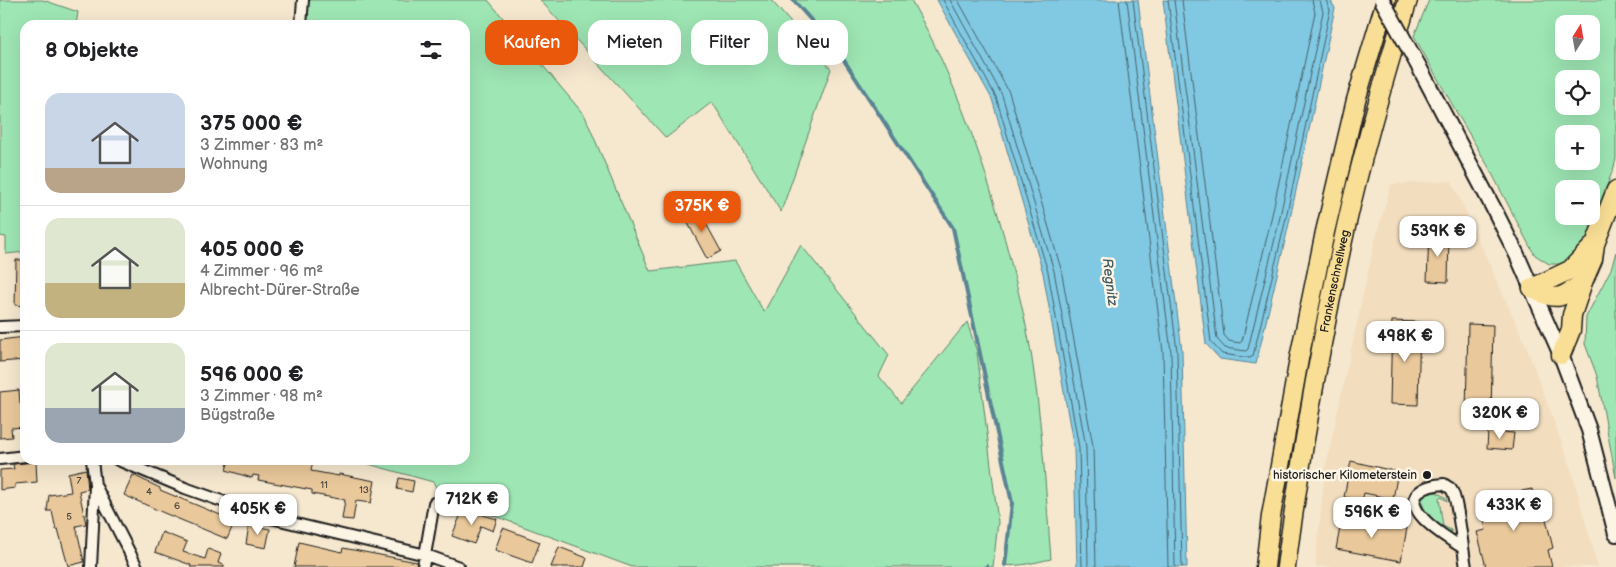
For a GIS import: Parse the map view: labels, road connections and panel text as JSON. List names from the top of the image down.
{
  "streets": {
    "highway": ["Frankenschnellweg"]
  },
  "water": ["Regnitz"],
  "places": ["historischer Kilometerstein"],
  "house_numbers": [
    "7",
    "11",
    "13",
    "4",
    "6",
    "5"
  ],
  "north": "top",
  "page": {
    "map_buttons": ["+", "−"],
    "chip": [
      "Kaufen",
      "Mieten",
      "Filter",
      "Neu"
    ],
    "heading": "8 Objekte",
    "list": [
      {
        "name": "375 000 €",
        "note": "3 Zimmer · 83 m² · Wohnung"
      },
      {
        "name": "405 000 €",
        "note": "4 Zimmer · 96 m² · Albrecht-Dürer-Straße"
      },
      {
        "name": "596 000 €",
        "note": "3 Zimmer · 98 m² · Bügstraße"
      }
    ],
    "price": [
      "375K €",
      "539K €",
      "498K €",
      "320K €",
      "712K €",
      "433K €",
      "405K €",
      "596K €"
    ]
  }
}
